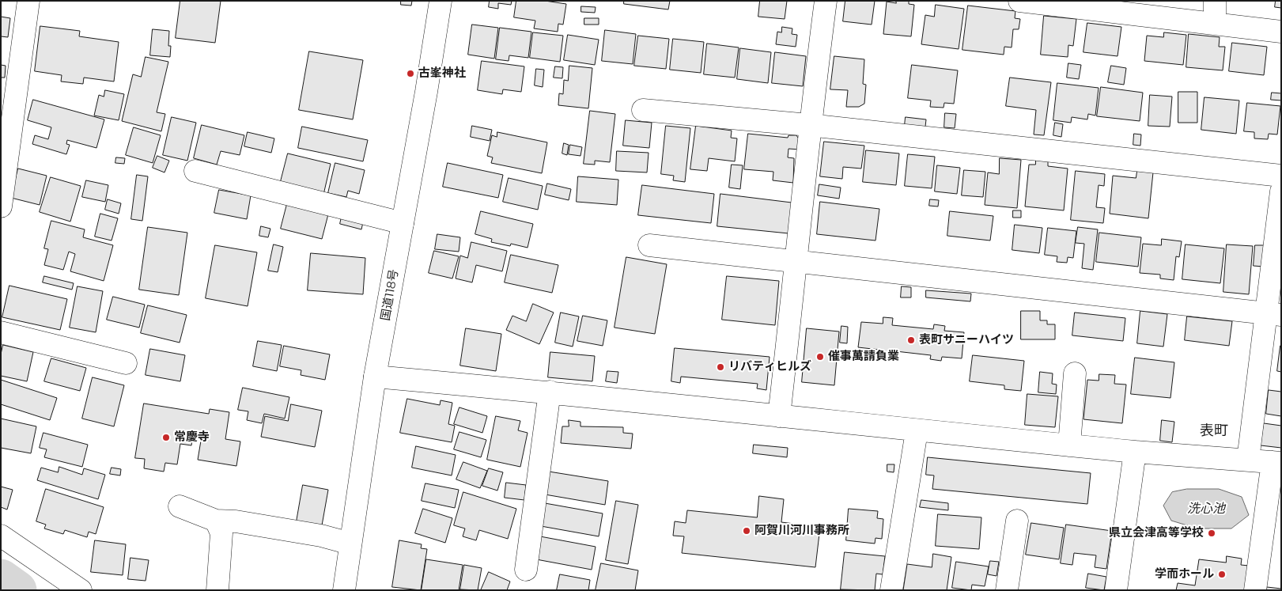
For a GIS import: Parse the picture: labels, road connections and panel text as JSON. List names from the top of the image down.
{
  "streets": {
    "main road": ["国道118号"]
  },
  "districts": ["表町"],
  "water": ["洗心池"],
  "places": [
    "古峯神社",
    "表町サニーハイツ",
    "催事萬請負業",
    "リバティヒルズ",
    "常慶寺",
    "阿賀川河川事務所",
    "県立会津高等学校",
    "学而ホール"
  ]
}
